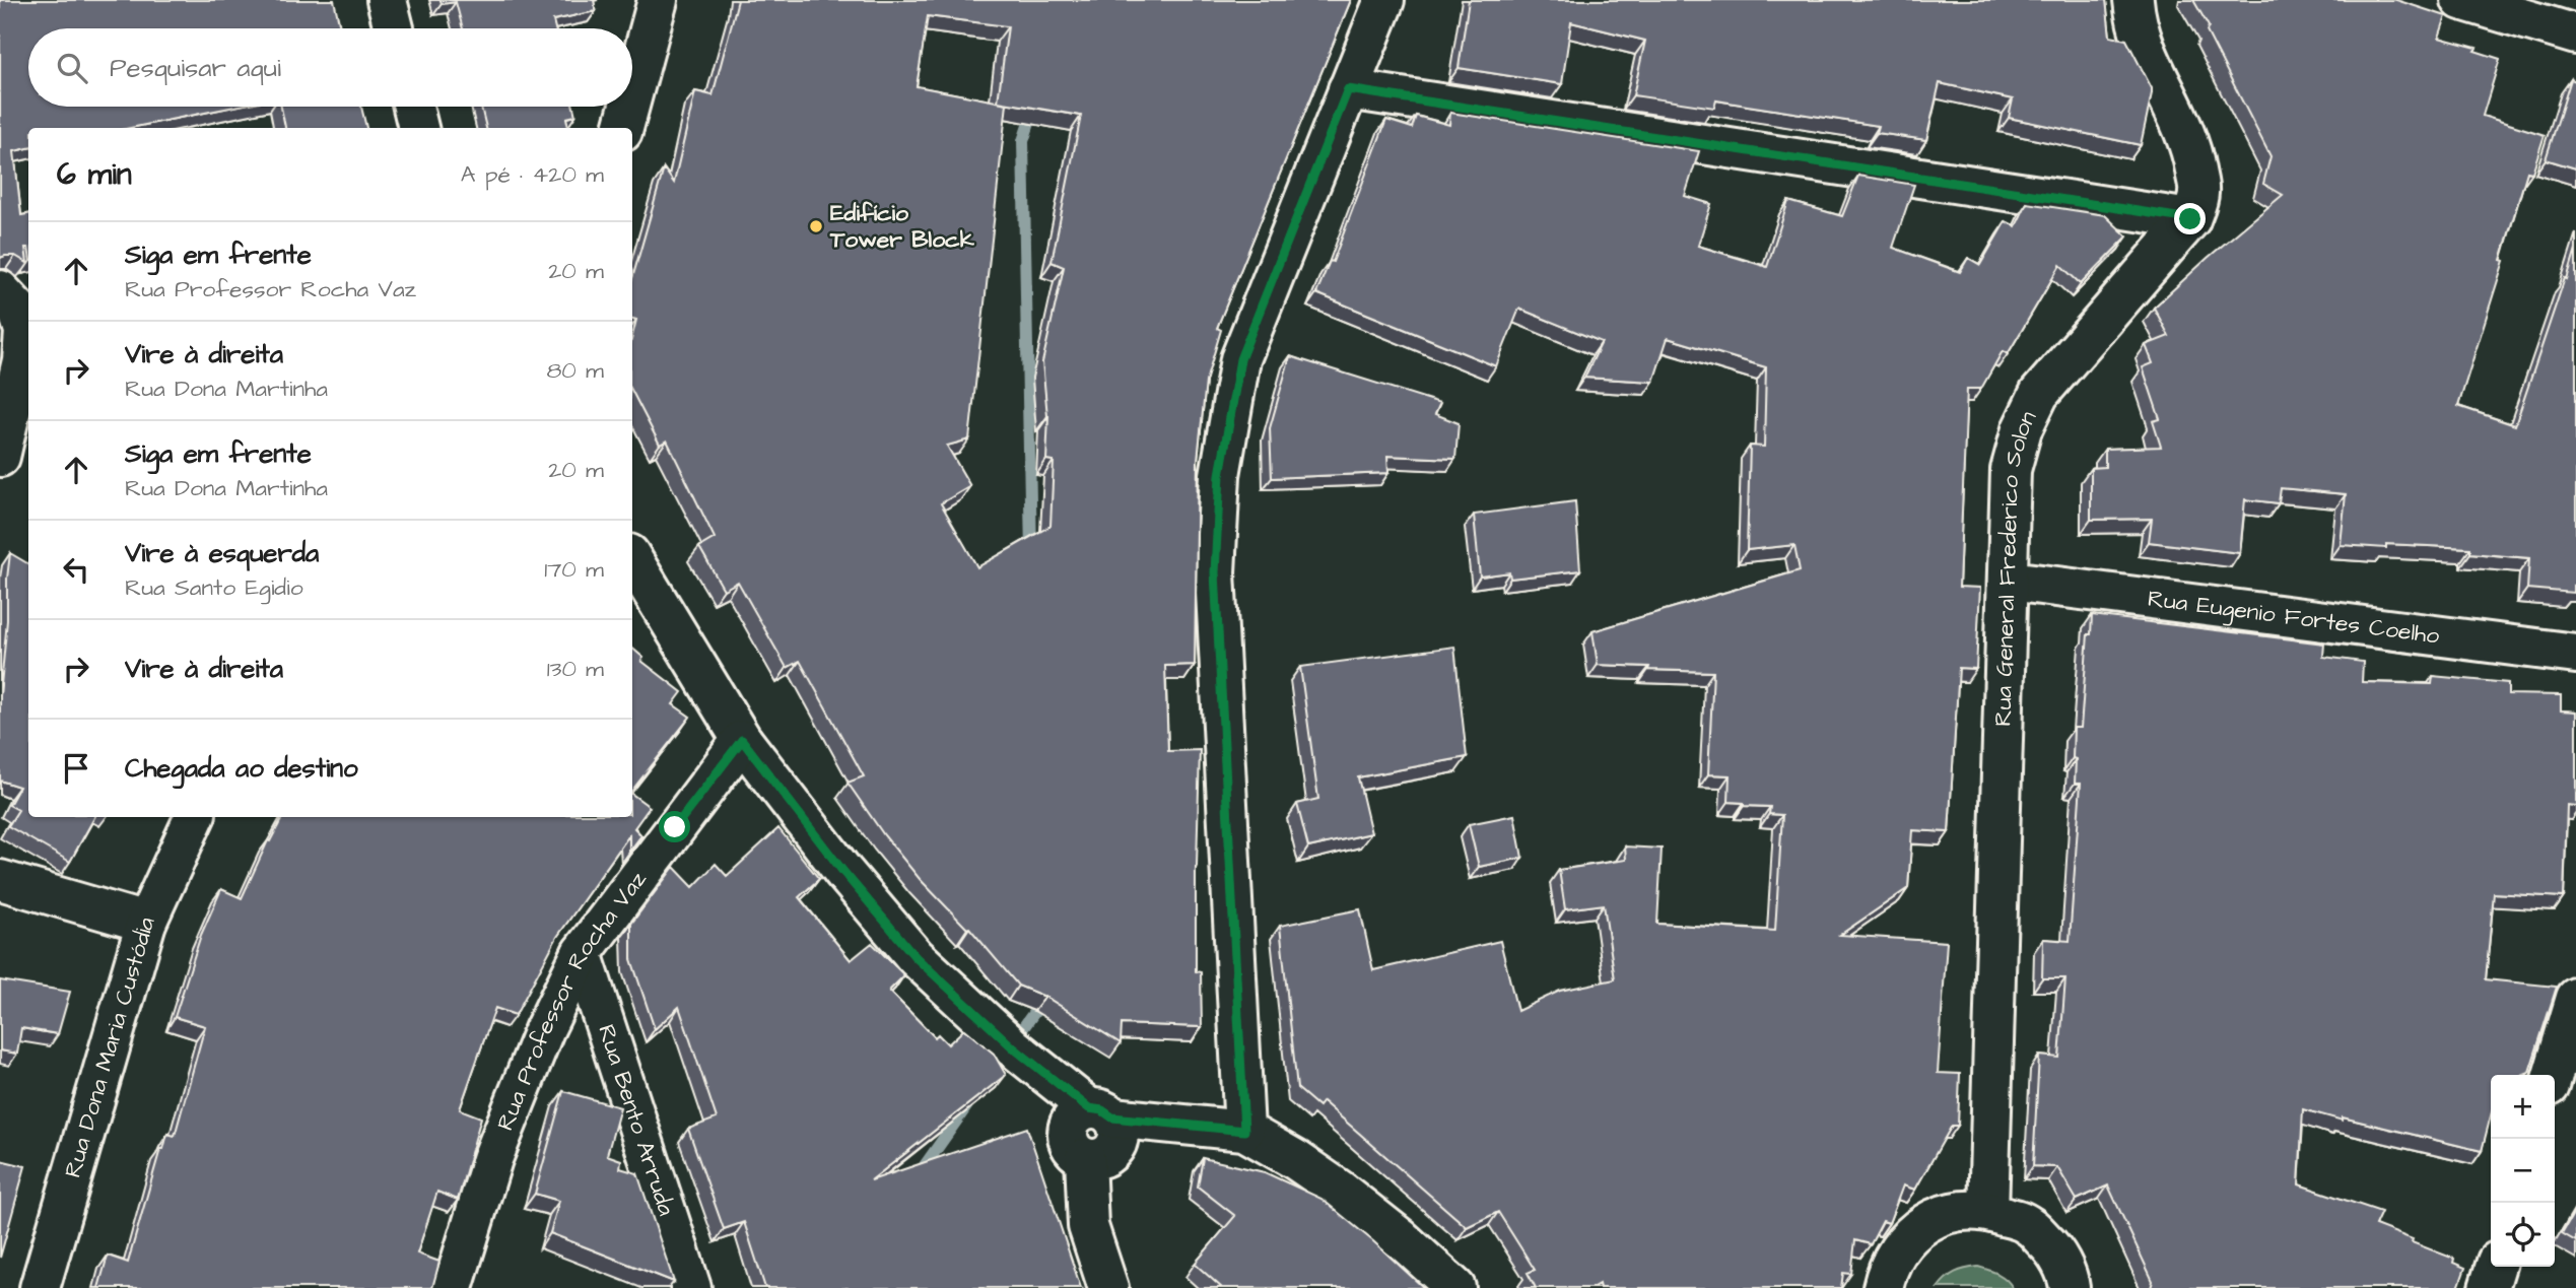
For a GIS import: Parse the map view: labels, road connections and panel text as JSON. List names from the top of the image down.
{
  "streets": {
    "street": [
      "Rua General Frederico Solon",
      "Rua Eugenio Fortes Coelho",
      "Rua Professor Rocha Vaz",
      "Rua Dona Maria Custódia",
      "Rua Bento Arruda"
    ]
  },
  "crossings": [
    ["Rua General Frederico Solon", "Rua Eugenio Fortes Coelho"],
    ["Rua Professor Rocha Vaz", "Rua Bento Arruda"]
  ],
  "places": ["Edifício Tower Block"],
  "page": {
    "search": "Pesquisar aqui",
    "heading": ["6 min", "A pé · 420 m"],
    "list": [
      ["Siga em frente", "Rua Professor Rocha Vaz", "20 m"],
      ["Vire à direita", "Rua Dona Martinha", "80 m"],
      ["Siga em frente", "Rua Dona Martinha", "20 m"],
      ["Vire à esquerda", "Rua Santo Egidio", "170 m"],
      ["Vire à direita", "130 m"],
      "Chegada ao destino"
    ],
    "map_buttons": ["+", "−"]
  }
}
